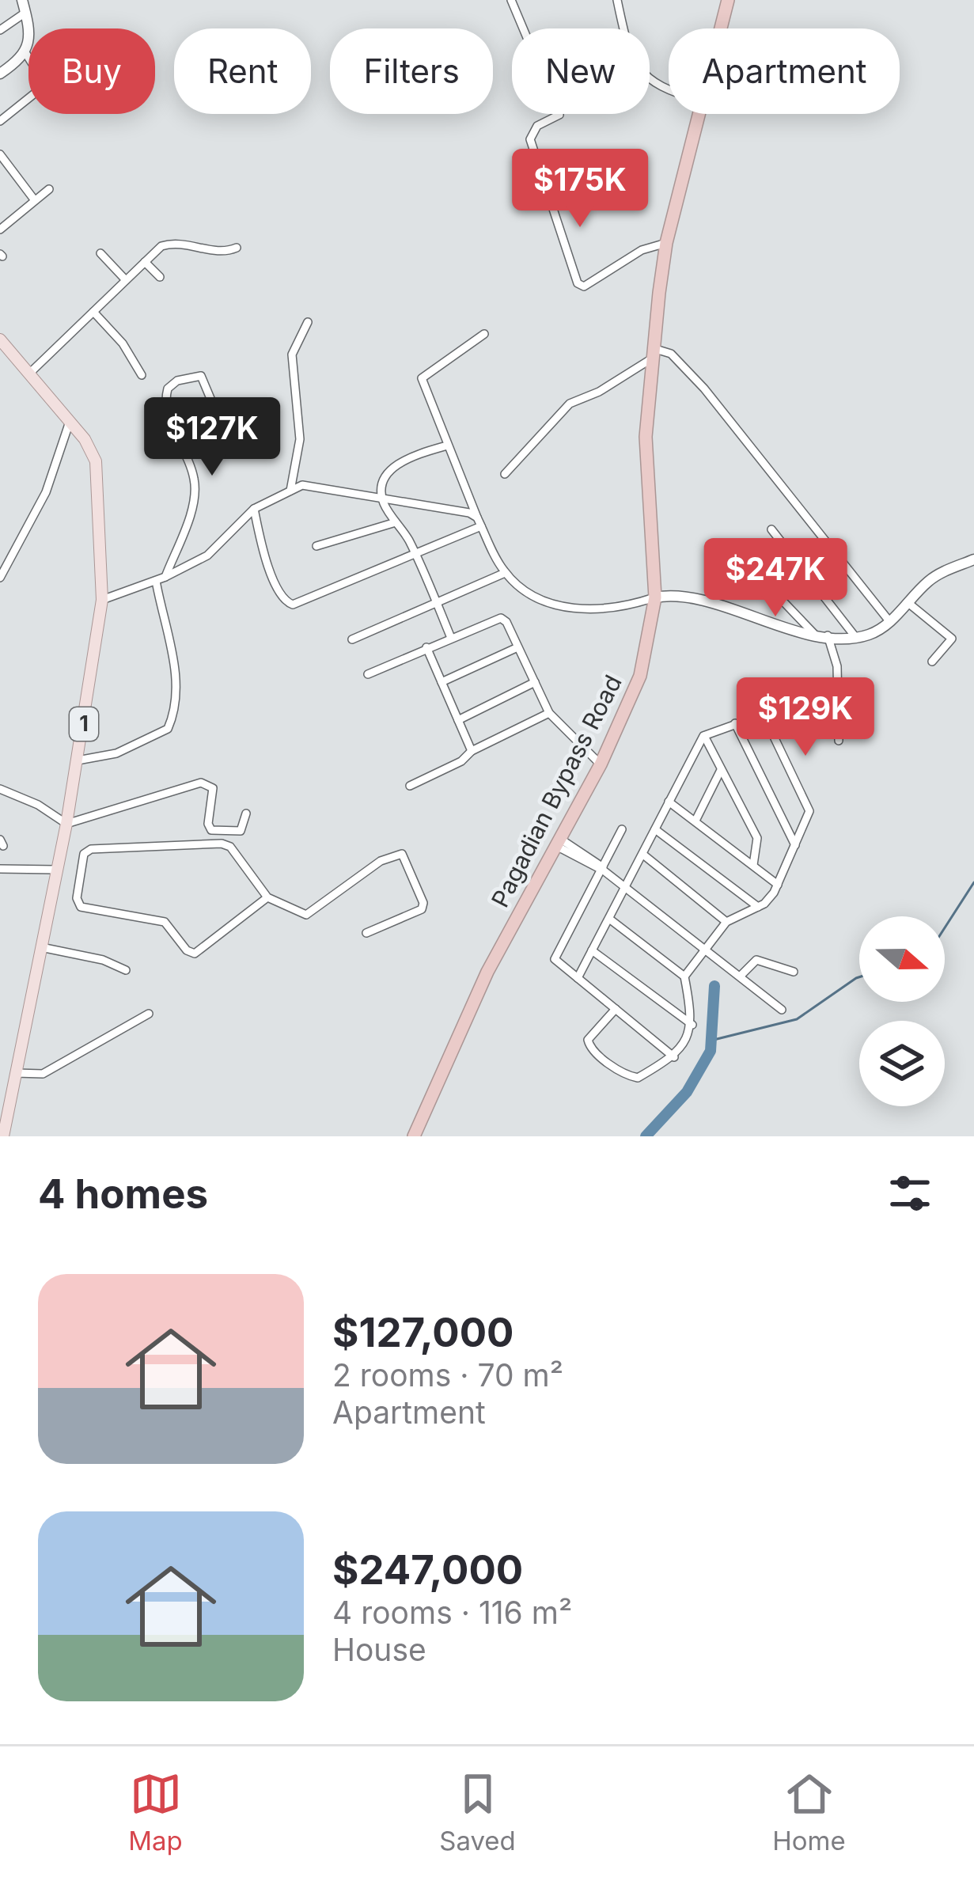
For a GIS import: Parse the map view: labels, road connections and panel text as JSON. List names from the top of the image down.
{
  "streets": {
    "highway": ["Pagadian Bypass Road"],
    "main road": ["1"]
  },
  "north": "right",
  "page": {
    "chip": [
      "Buy",
      "Rent",
      "Filters",
      "New",
      "Apartment"
    ],
    "price": [
      "$175K",
      "$127K",
      "$247K",
      "$129K"
    ],
    "heading": "4 homes",
    "list": [
      {
        "name": "$127,000",
        "note": "2 rooms · 70 m² · Apartment"
      },
      {
        "name": "$247,000",
        "note": "4 rooms · 116 m² · House"
      }
    ],
    "tabs": ["Map", "Saved", "Home"]
  }
}
